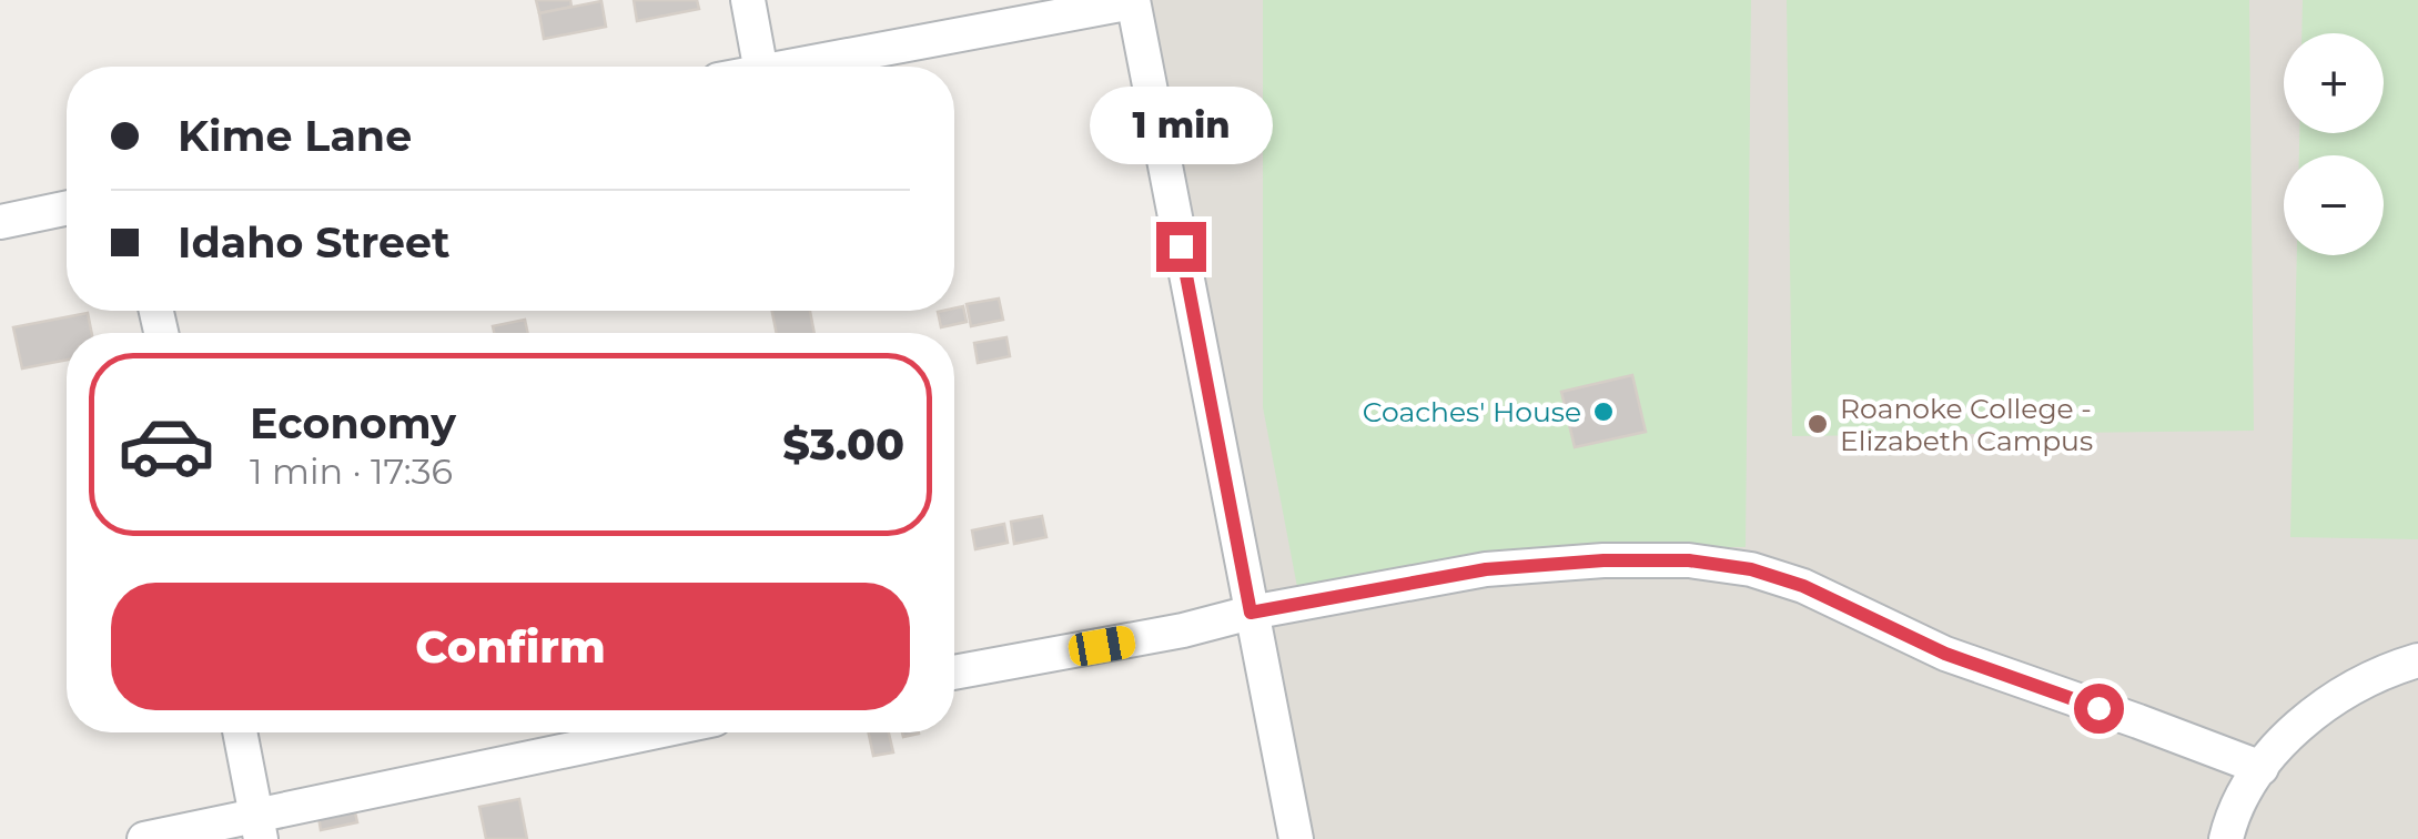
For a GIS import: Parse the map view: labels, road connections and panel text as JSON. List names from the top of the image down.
{
  "places": ["Coaches' House", "Roanoke College - Elizabeth Campus"],
  "page": {
    "map_buttons": ["+", "−"],
    "banner": ["Kime Lane", "Idaho Street"],
    "bubble": "1 min",
    "list": [
      {
        "name": "Economy",
        "note": "1 min · 17:36",
        "value": "$3.00"
      }
    ],
    "buttons": "Confirm"
  }
}
